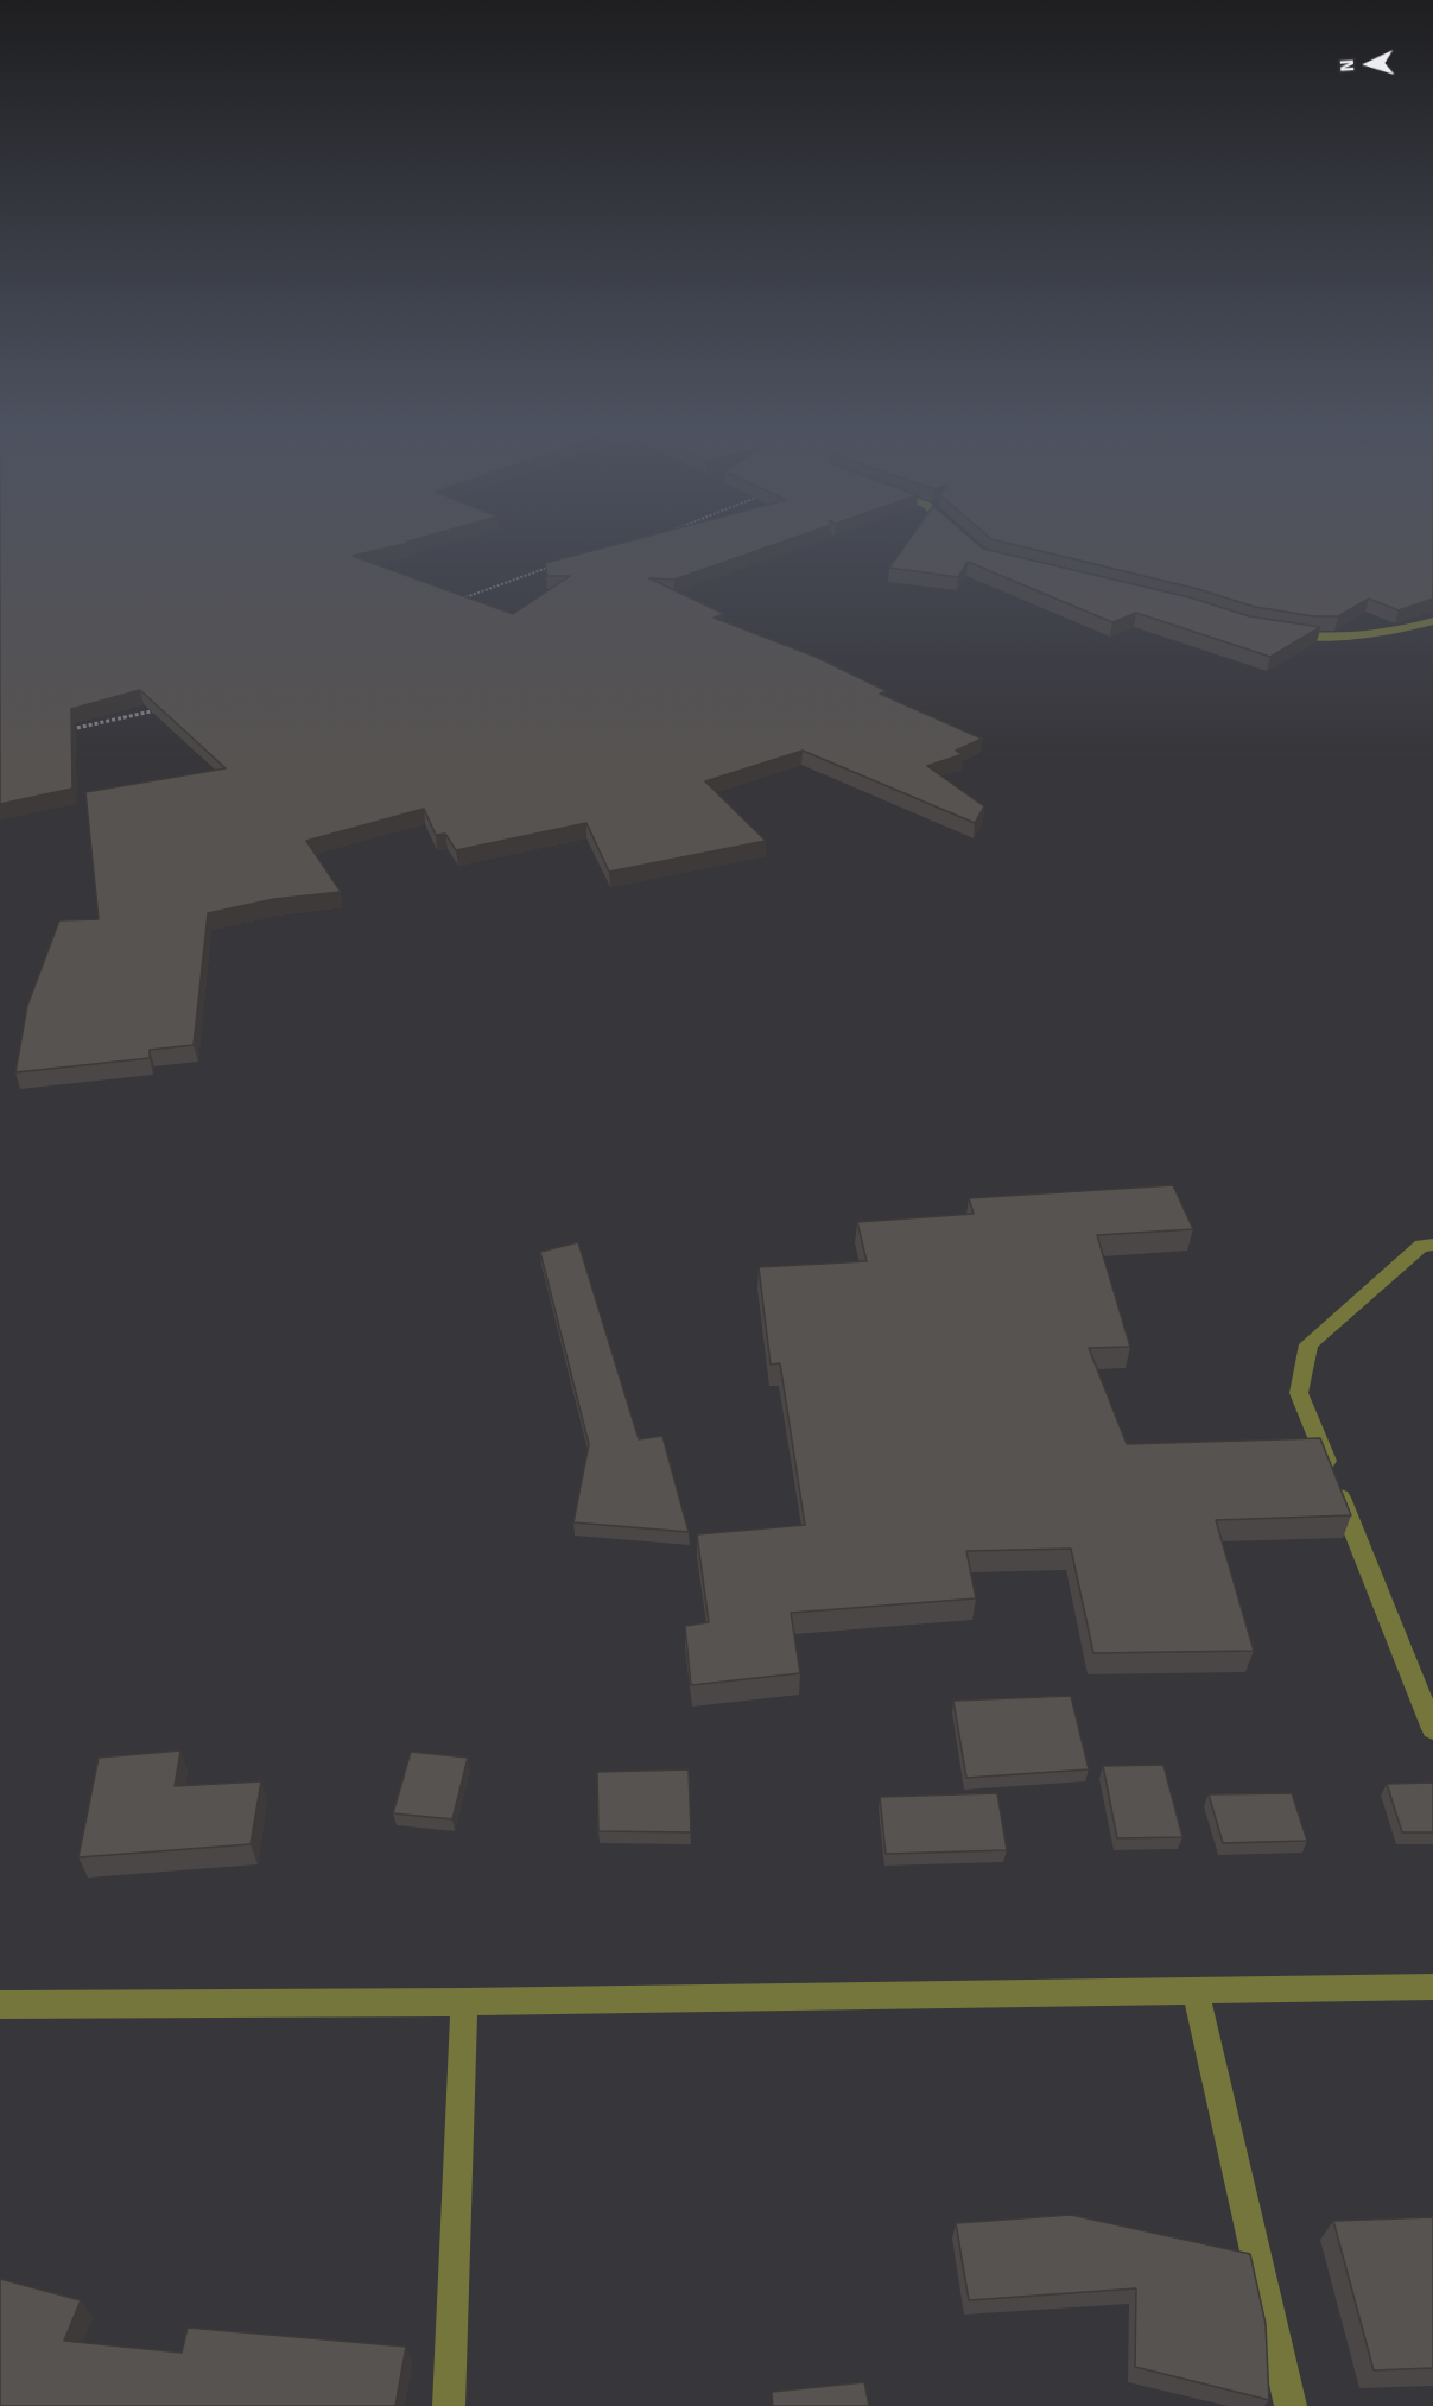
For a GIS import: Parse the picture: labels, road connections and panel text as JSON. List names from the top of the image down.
{
  "north": "left"
}
